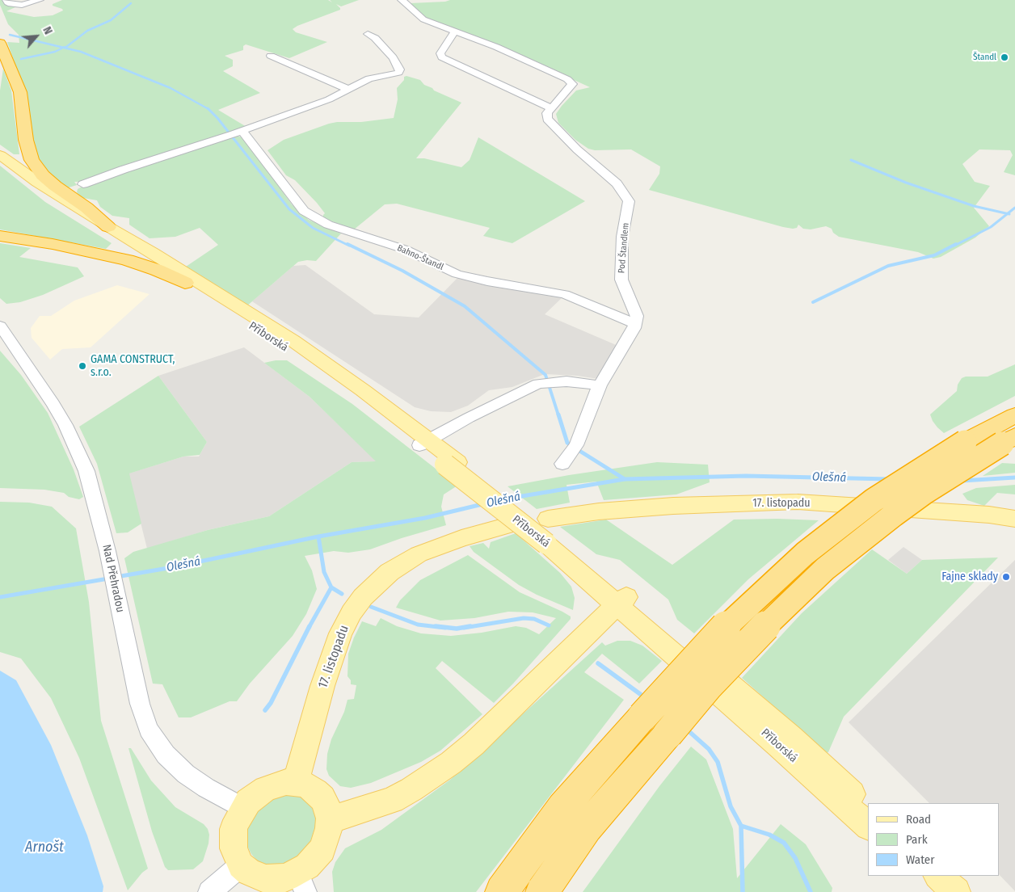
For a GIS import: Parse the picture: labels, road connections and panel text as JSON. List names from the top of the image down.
{
  "streets": {
    "main road": ["Příborská", "17. listopadu"],
    "street": ["Pod Štandlem", "Bahno-Štandl", "Nad Přehradou"]
  },
  "crossings": [
    ["Pod Štandlem", "Bahno-Štandl"],
    ["17. listopadu", "Nad Přehradou"]
  ],
  "water": ["Olešná", "Arnošt"],
  "places": ["Štandl", "GAMA CONSTRUCT, s.r.o.", "Fajne sklady"],
  "legend": ["Road", "Park", "Water"],
  "north": "top right"
}
